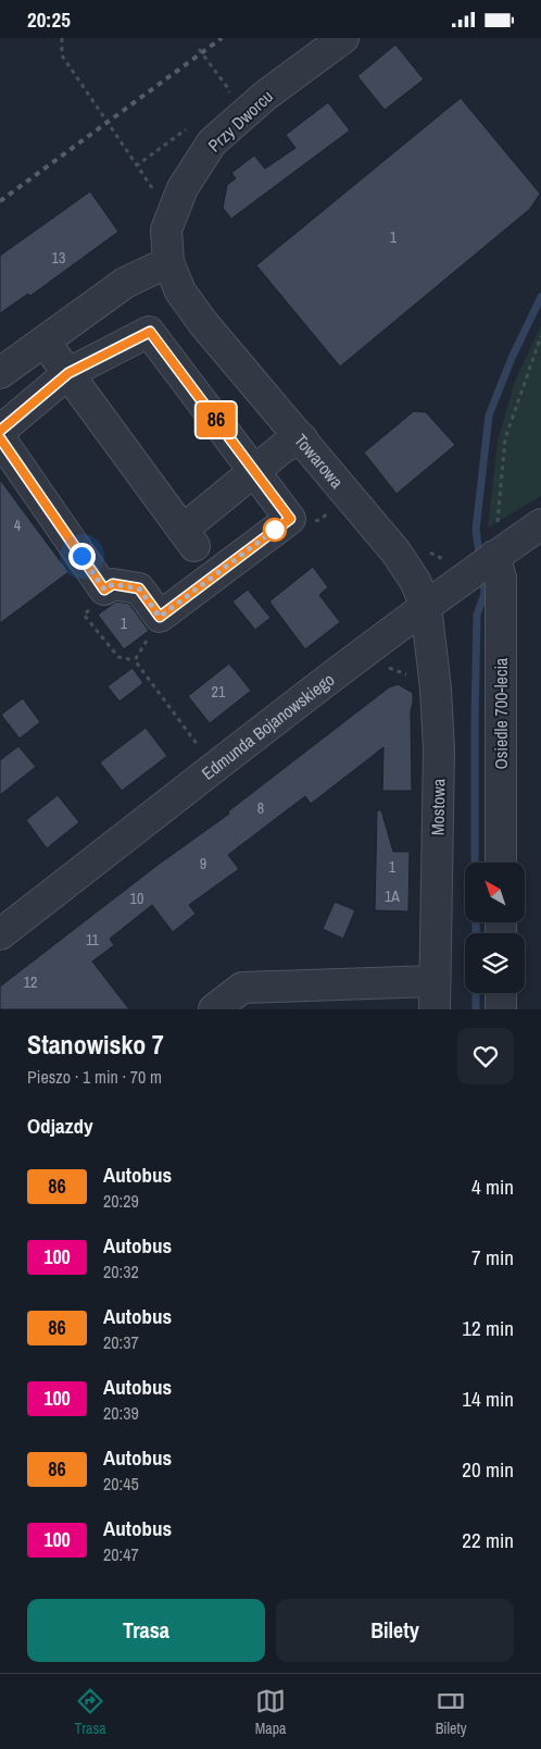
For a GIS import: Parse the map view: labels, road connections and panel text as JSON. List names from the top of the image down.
{
  "streets": {
    "street": [
      "Przy Dworcu",
      "Towarowa",
      "Osiedle 700-lecia",
      "Edmunda Bojanowskiego",
      "Mostowa"
    ]
  },
  "crossings": [
    ["Przy Dworcu", "Towarowa"],
    ["Towarowa", "Edmunda Bojanowskiego"],
    ["Towarowa", "Mostowa"],
    ["Osiedle 700-lecia", "Edmunda Bojanowskiego"],
    ["Edmunda Bojanowskiego", "Mostowa"]
  ],
  "lines": ["bus line 86"],
  "house_numbers": [
    "1",
    "13",
    "4",
    "1",
    "21",
    "8",
    "9",
    "1",
    "1A",
    "10",
    "11",
    "12"
  ],
  "north": "top left",
  "page": {
    "status": "20:25",
    "on_map": "86",
    "heading": [
      ["Stanowisko 7", "Pieszo · 1 min · 70 m"],
      "Odjazdy"
    ],
    "list": [
      {
        "mark": "86",
        "name": "Autobus",
        "note": "20:29",
        "value": "4 min"
      },
      {
        "mark": "100",
        "name": "Autobus",
        "note": "20:32",
        "value": "7 min"
      },
      {
        "mark": "86",
        "name": "Autobus",
        "note": "20:37",
        "value": "12 min"
      },
      {
        "mark": "100",
        "name": "Autobus",
        "note": "20:39",
        "value": "14 min"
      },
      {
        "mark": "86",
        "name": "Autobus",
        "note": "20:45",
        "value": "20 min"
      },
      {
        "mark": "100",
        "name": "Autobus",
        "note": "20:47",
        "value": "22 min"
      }
    ],
    "buttons": ["Trasa", "Bilety"],
    "tabs": ["Trasa", "Mapa", "Bilety"]
  }
}
